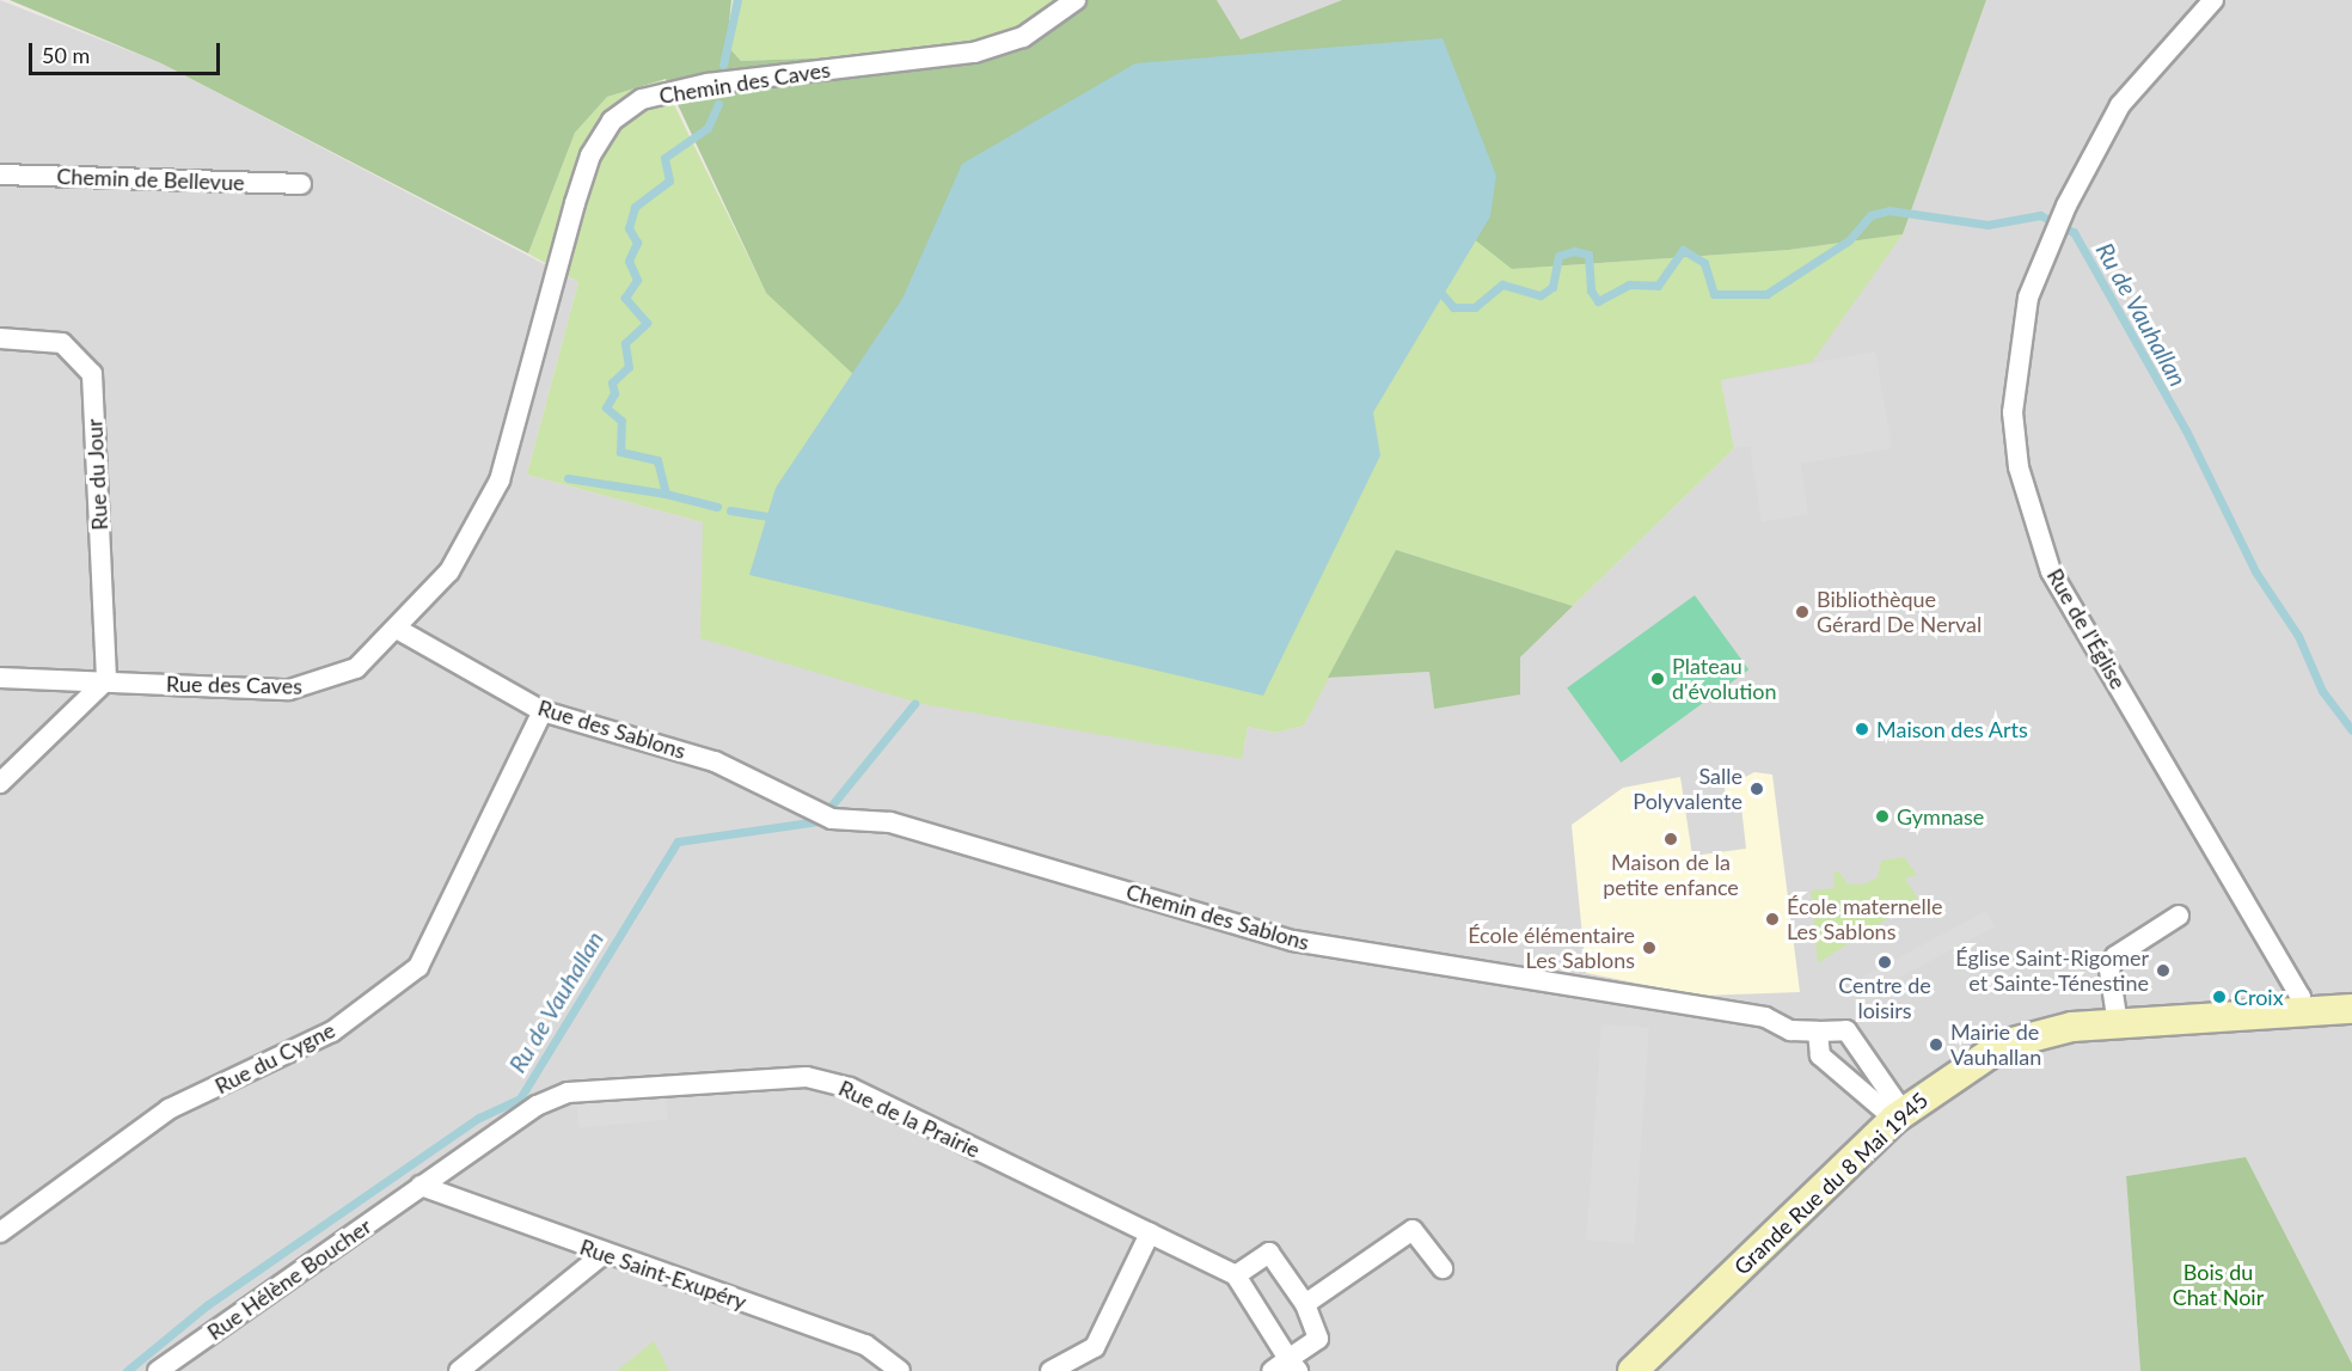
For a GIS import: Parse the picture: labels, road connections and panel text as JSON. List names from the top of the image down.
{
  "streets": {
    "main road": ["Grande Rue du 8 Mai 1945"],
    "street": [
      "Chemin des Caves",
      "Chemin de Bellevue",
      "Rue du Jour",
      "Rue de l'Église",
      "Rue des Caves",
      "Rue des Sablons",
      "Chemin des Sablons",
      "Rue du Cygne",
      "Rue de la Prairie",
      "Rue Saint-Exupéry",
      "Rue Hélène Boucher"
    ]
  },
  "crossings": [
    ["Chemin des Caves", "Rue des Caves"],
    ["Rue du Jour", "Rue des Caves"],
    ["Rue de l'Église", "Grande Rue du 8 Mai 1945"],
    ["Rue des Caves", "Rue des Sablons"],
    ["Rue des Sablons", "Chemin des Sablons"],
    ["Rue des Sablons", "Rue du Cygne"],
    ["Rue de la Prairie", "Rue Saint-Exupéry"],
    ["Rue de la Prairie", "Rue Hélène Boucher"],
    ["Rue Saint-Exupéry", "Rue Hélène Boucher"]
  ],
  "water": ["Ru de Vauhallan"],
  "parks": ["Bois du Chat Noir"],
  "places": [
    "Bibliothèque Gérard De Nerval",
    "Plateau d'évolution",
    "Maison des Arts",
    "Salle Polyvalente",
    "Gymnase",
    "Maison de la petite enfance",
    "École maternelle Les Sablons",
    "École élémentaire Les Sablons",
    "Centre de loisirs",
    "Église Saint-Rigomer et Sainte-Ténestine",
    "Croix",
    "Mairie de Vauhallan"
  ],
  "scale_bar": "50 m"
}
